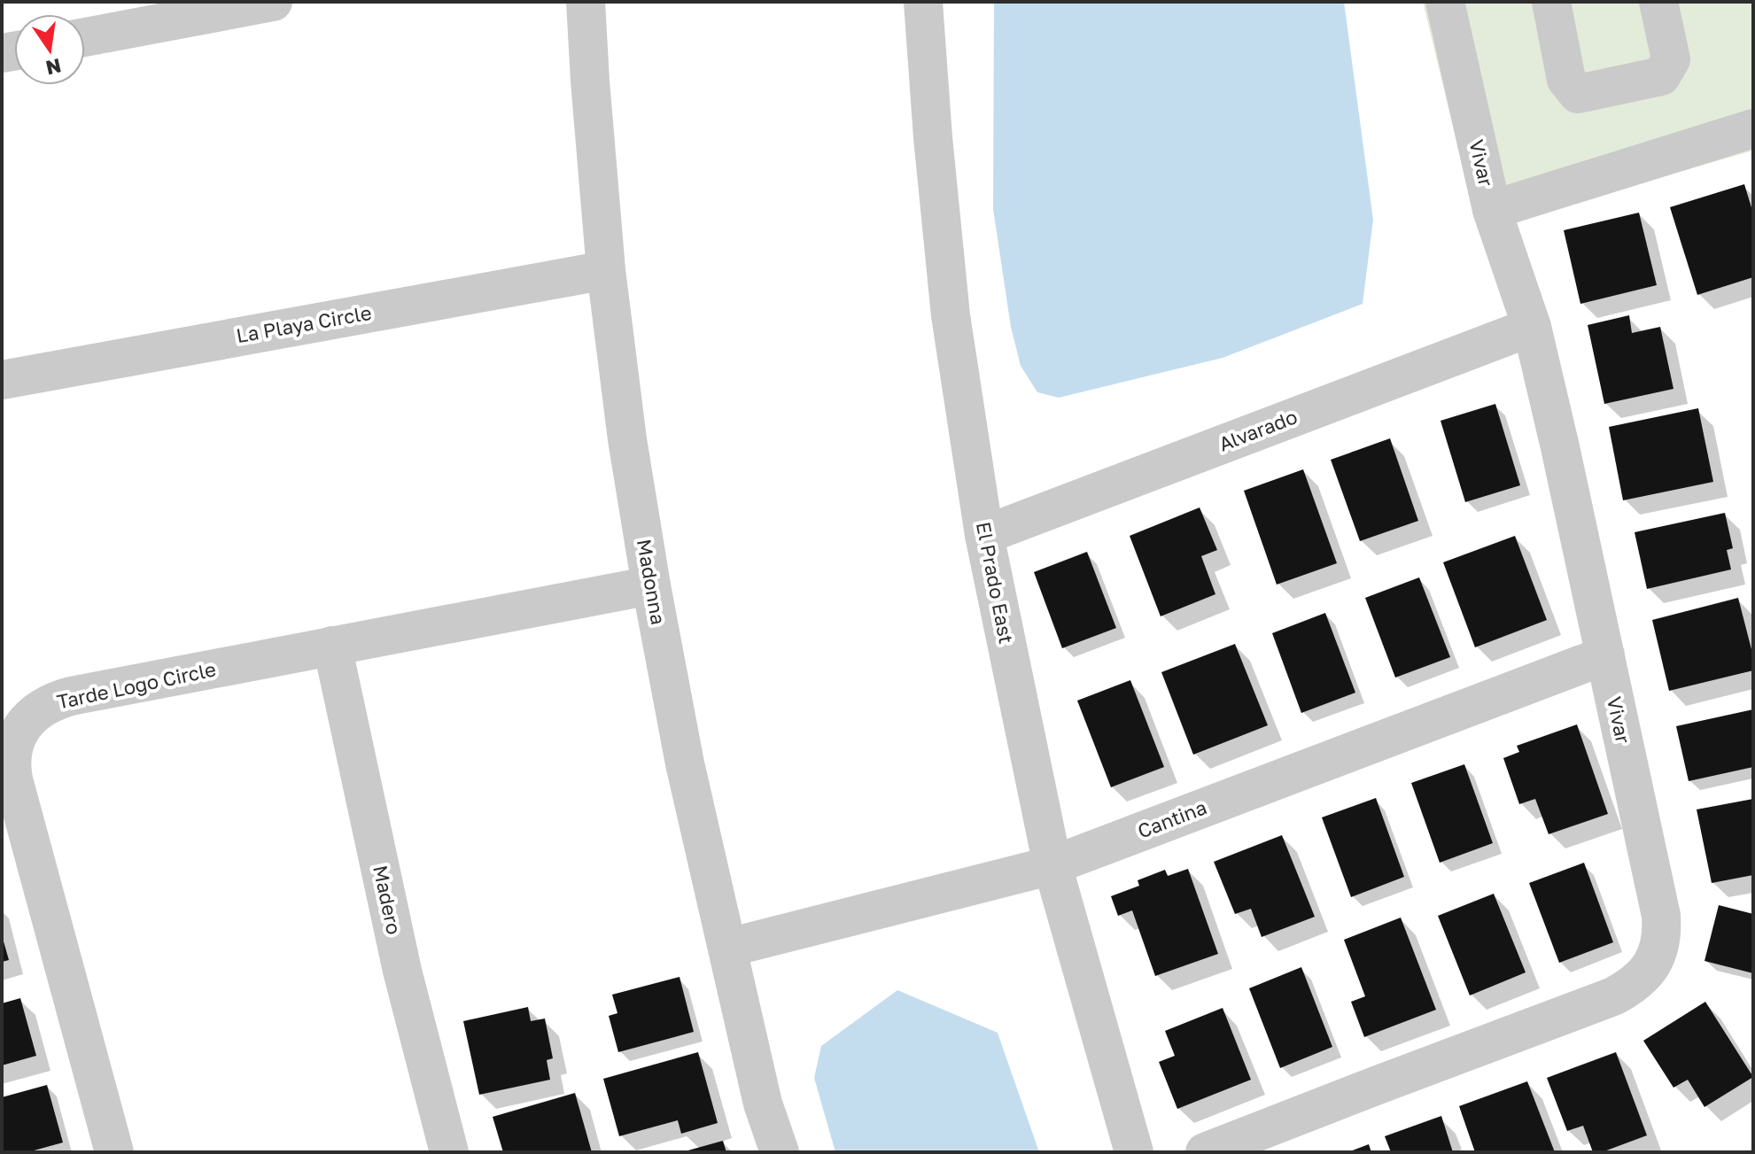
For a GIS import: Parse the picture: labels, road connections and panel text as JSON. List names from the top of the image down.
{
  "streets": {
    "street": [
      "Vivar",
      "La Playa Circle",
      "Alvarado",
      "Madonna",
      "El Prado East",
      "Tarde Logo Circle",
      "Cantina",
      "Madero"
    ]
  },
  "crossings": [
    ["Vivar", "Alvarado"],
    ["Vivar", "Cantina"],
    ["La Playa Circle", "Madonna"],
    ["Alvarado", "El Prado East"],
    ["Madonna", "Tarde Logo Circle"],
    ["Madonna", "Cantina"],
    ["El Prado East", "Cantina"],
    ["Tarde Logo Circle", "Madero"]
  ],
  "north": "bottom"
}
